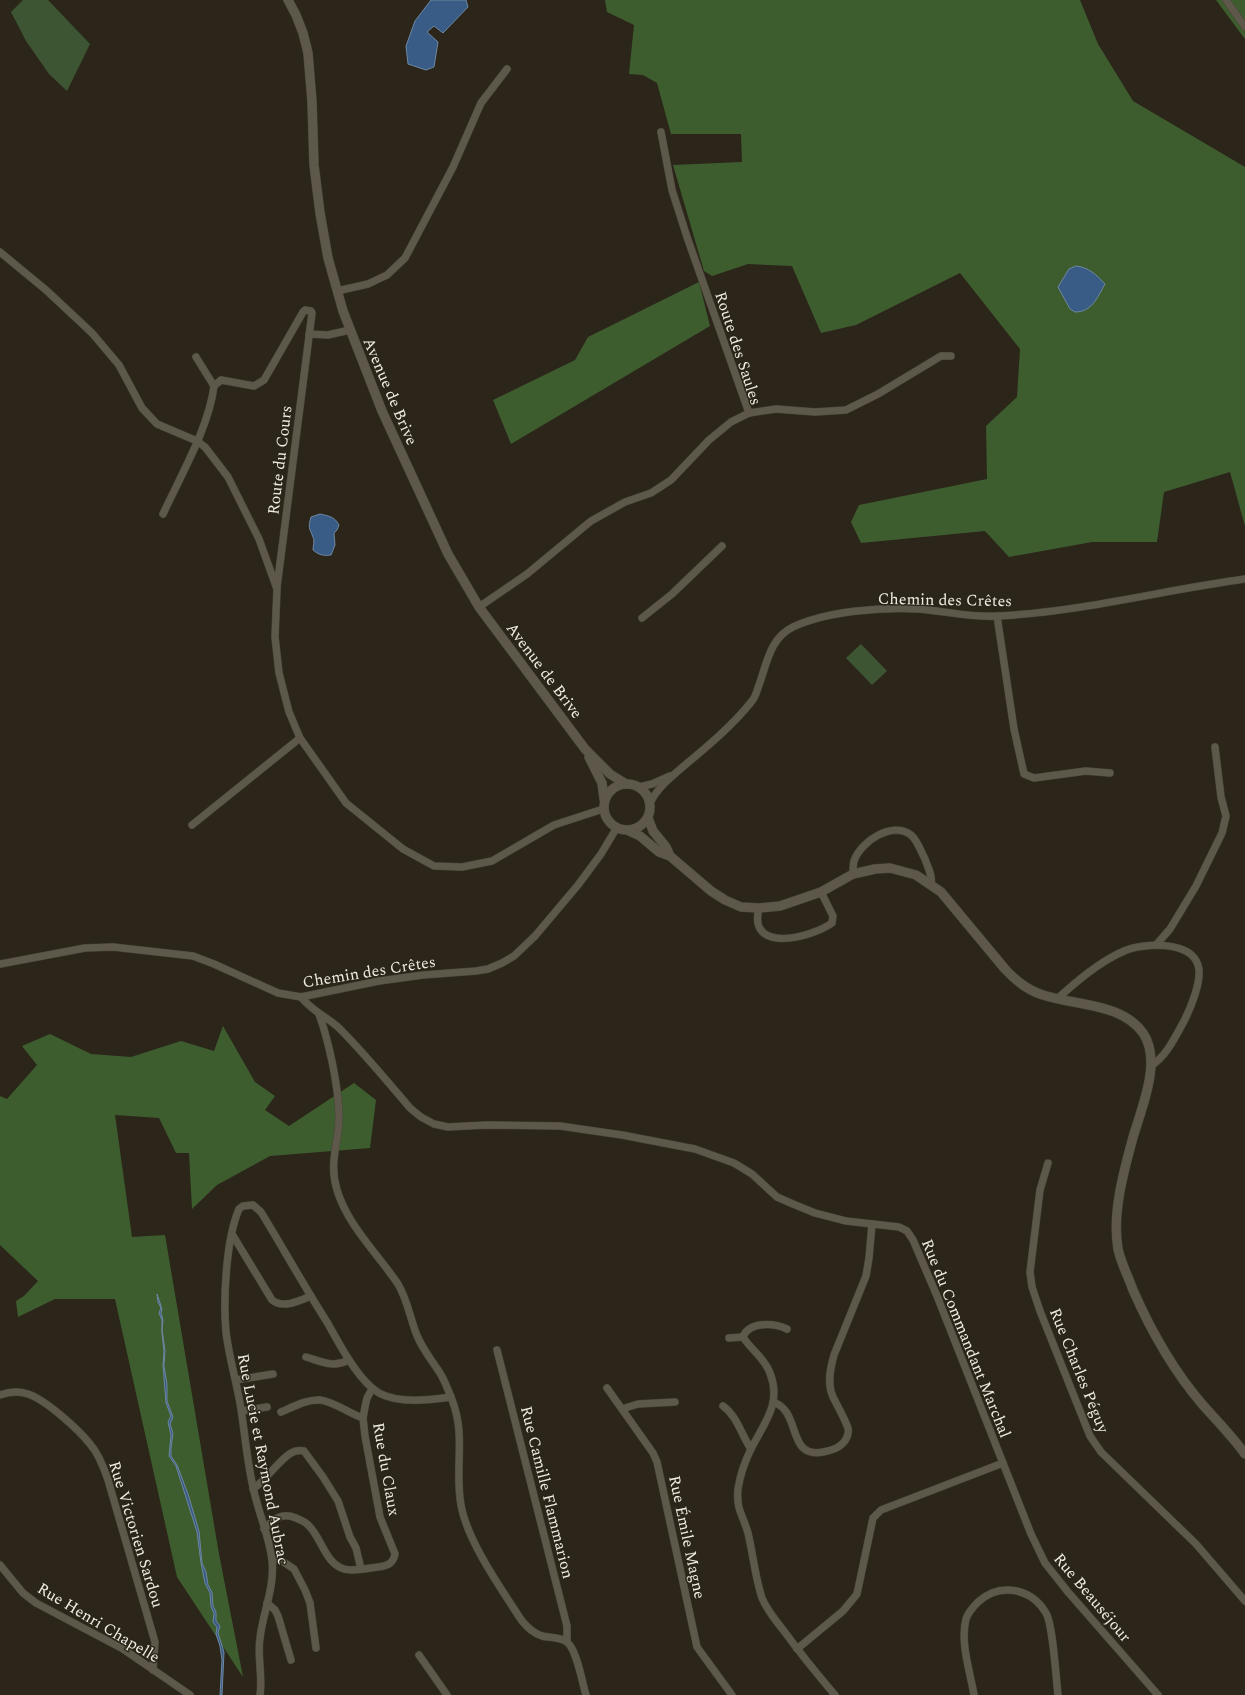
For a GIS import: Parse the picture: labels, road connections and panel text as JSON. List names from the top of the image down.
{
  "streets": {
    "street": [
      "Route des Saules",
      "Avenue de Brive",
      "Route du Cours",
      "Chemin des Crêtes",
      "Rue du Commandant Marchal",
      "Rue Charles Péguy",
      "Rue Lucie et Raymond Aubrac",
      "Rue du Claux",
      "Rue Camille Flammarion",
      "Rue Victorien Sardou",
      "Rue Émile Magne",
      "Rue Beauséjour",
      "Rue Henri Chapelle"
    ]
  },
  "crossings": [
    ["Route des Saules", "Avenue de Brive"],
    ["Route du Cours", "Chemin des Crêtes"],
    ["Chemin des Crêtes", "Rue du Commandant Marchal"],
    ["Rue du Commandant Marchal", "Rue Beauséjour"],
    ["Rue Lucie et Raymond Aubrac", "Rue du Claux"],
    ["Rue Victorien Sardou", "Rue Henri Chapelle"]
  ]
}
